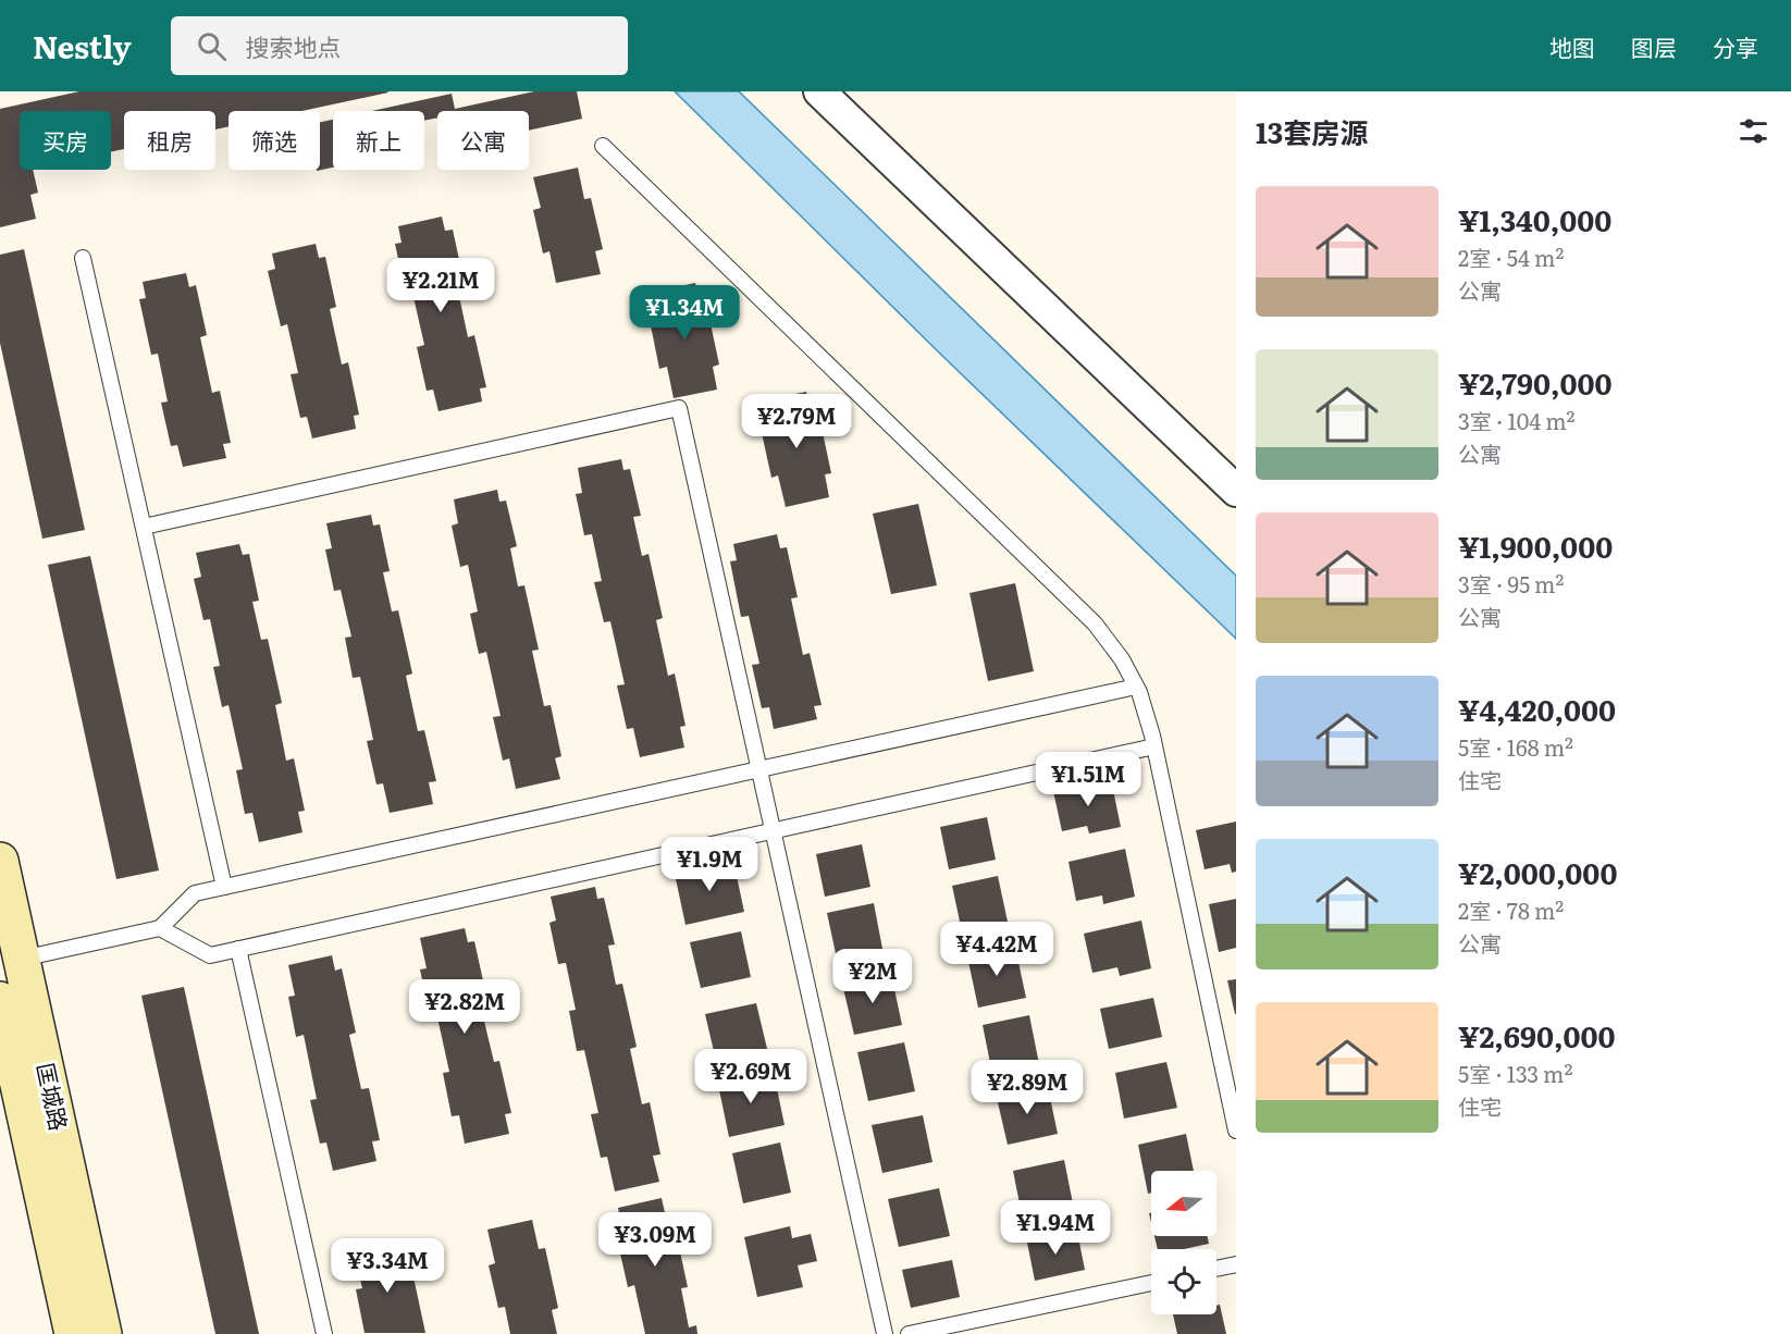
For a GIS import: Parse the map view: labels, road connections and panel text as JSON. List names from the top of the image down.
{
  "streets": {
    "main road": ["匡城路"]
  },
  "north": "left",
  "page": {
    "header": "Nestly",
    "search": "搜索地点",
    "nav": ["地图", "图层", "分享"],
    "heading": "13套房源",
    "chip": [
      "买房",
      "租房",
      "筛选",
      "新上",
      "公寓"
    ],
    "list": [
      {
        "name": "¥1,340,000",
        "note": "2室 · 54 m² · 公寓"
      },
      {
        "name": "¥2,790,000",
        "note": "3室 · 104 m² · 公寓"
      },
      {
        "name": "¥1,900,000",
        "note": "3室 · 95 m² · 公寓"
      },
      {
        "name": "¥4,420,000",
        "note": "5室 · 168 m² · 住宅"
      },
      {
        "name": "¥2,000,000",
        "note": "2室 · 78 m² · 公寓"
      },
      {
        "name": "¥2,690,000",
        "note": "5室 · 133 m² · 住宅"
      }
    ],
    "price": [
      "¥2.21M",
      "¥1.34M",
      "¥2.79M",
      "¥1.51M",
      "¥1.9M",
      "¥4.42M",
      "¥2M",
      "¥2.82M",
      "¥2.69M",
      "¥2.89M",
      "¥1.94M",
      "¥3.09M",
      "¥3.34M"
    ]
  }
}
